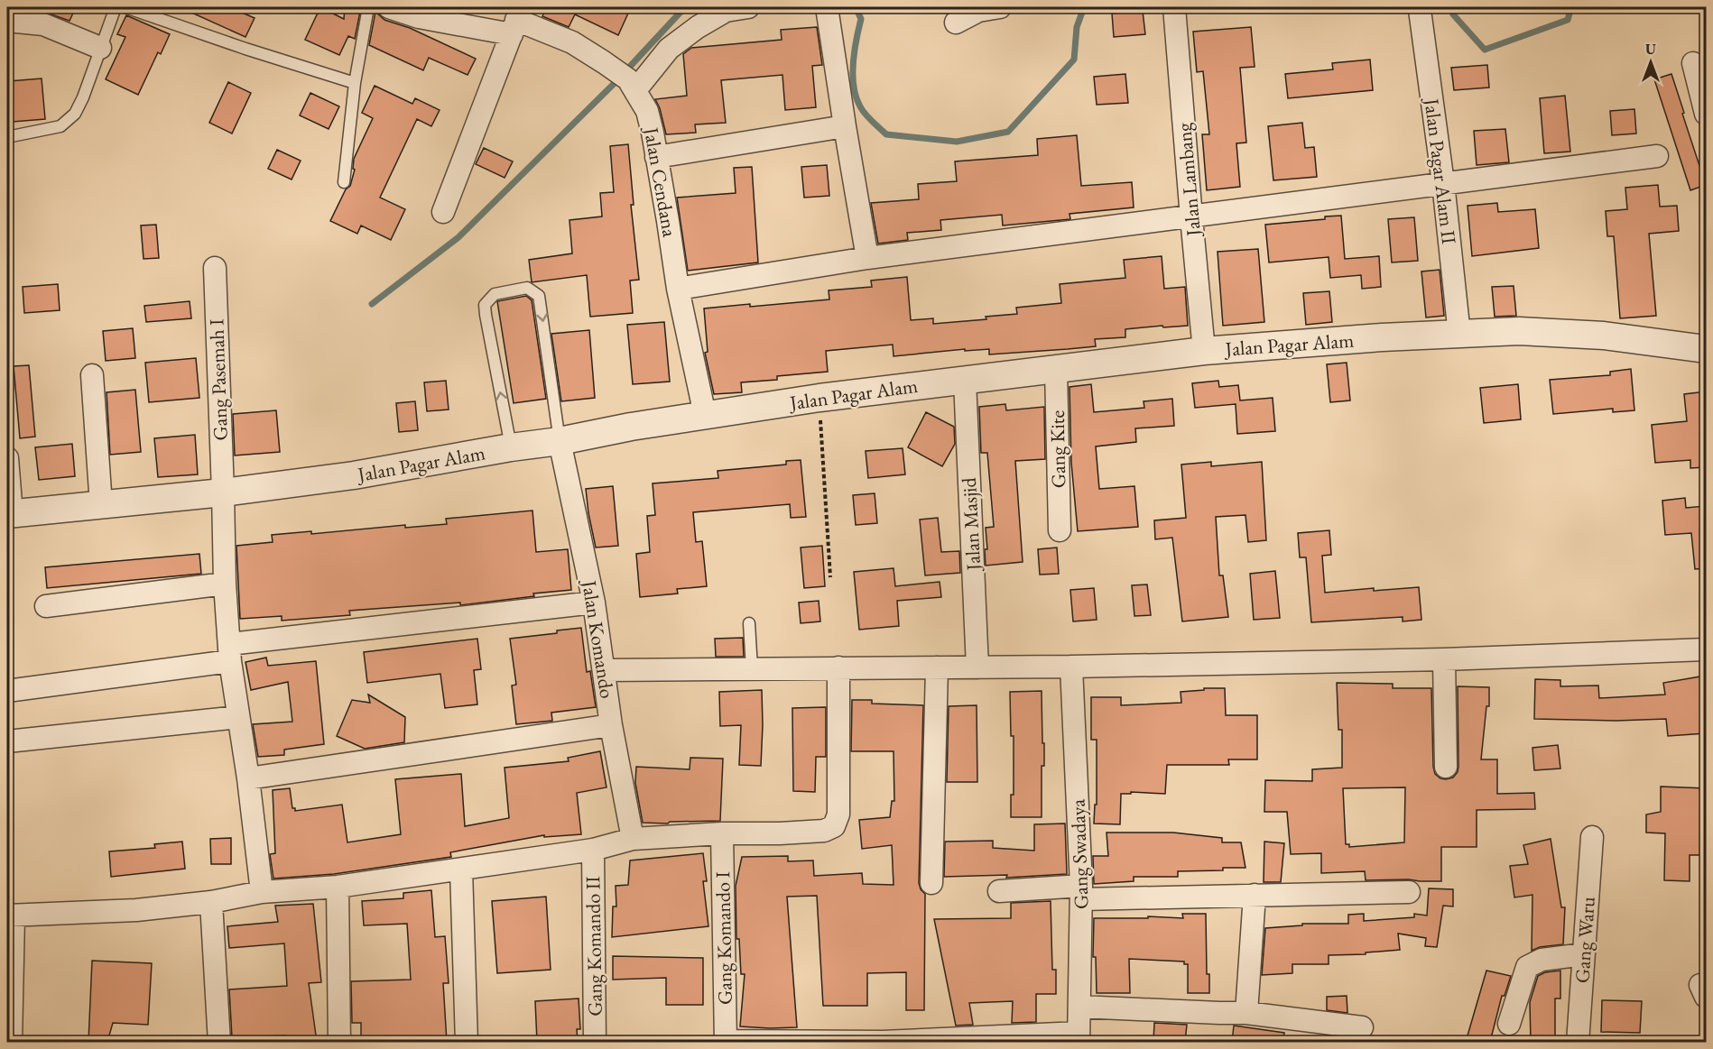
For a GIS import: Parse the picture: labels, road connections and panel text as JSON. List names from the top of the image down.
{
  "streets": {
    "street": [
      "Jalan Pagar Alam II",
      "Jalan Lambang",
      "Jalan Cendana",
      "Jalan Pagar Alam",
      "Gang Pasemah I",
      "Gang Kite",
      "Jalan Masjid",
      "Jalan Komando",
      "Gang Swadaya",
      "Gang Komando I",
      "Gang Waru",
      "Gang Komando II"
    ]
  },
  "crossings": [
    ["Jalan Pagar Alam II", "Jalan Pagar Alam"],
    ["Jalan Lambang", "Jalan Pagar Alam"],
    ["Jalan Cendana", "Jalan Pagar Alam"],
    ["Jalan Pagar Alam", "Gang Pasemah I"],
    ["Jalan Pagar Alam", "Gang Kite"],
    ["Jalan Pagar Alam", "Jalan Masjid"],
    ["Jalan Pagar Alam", "Jalan Komando"]
  ],
  "north": "top"
}
